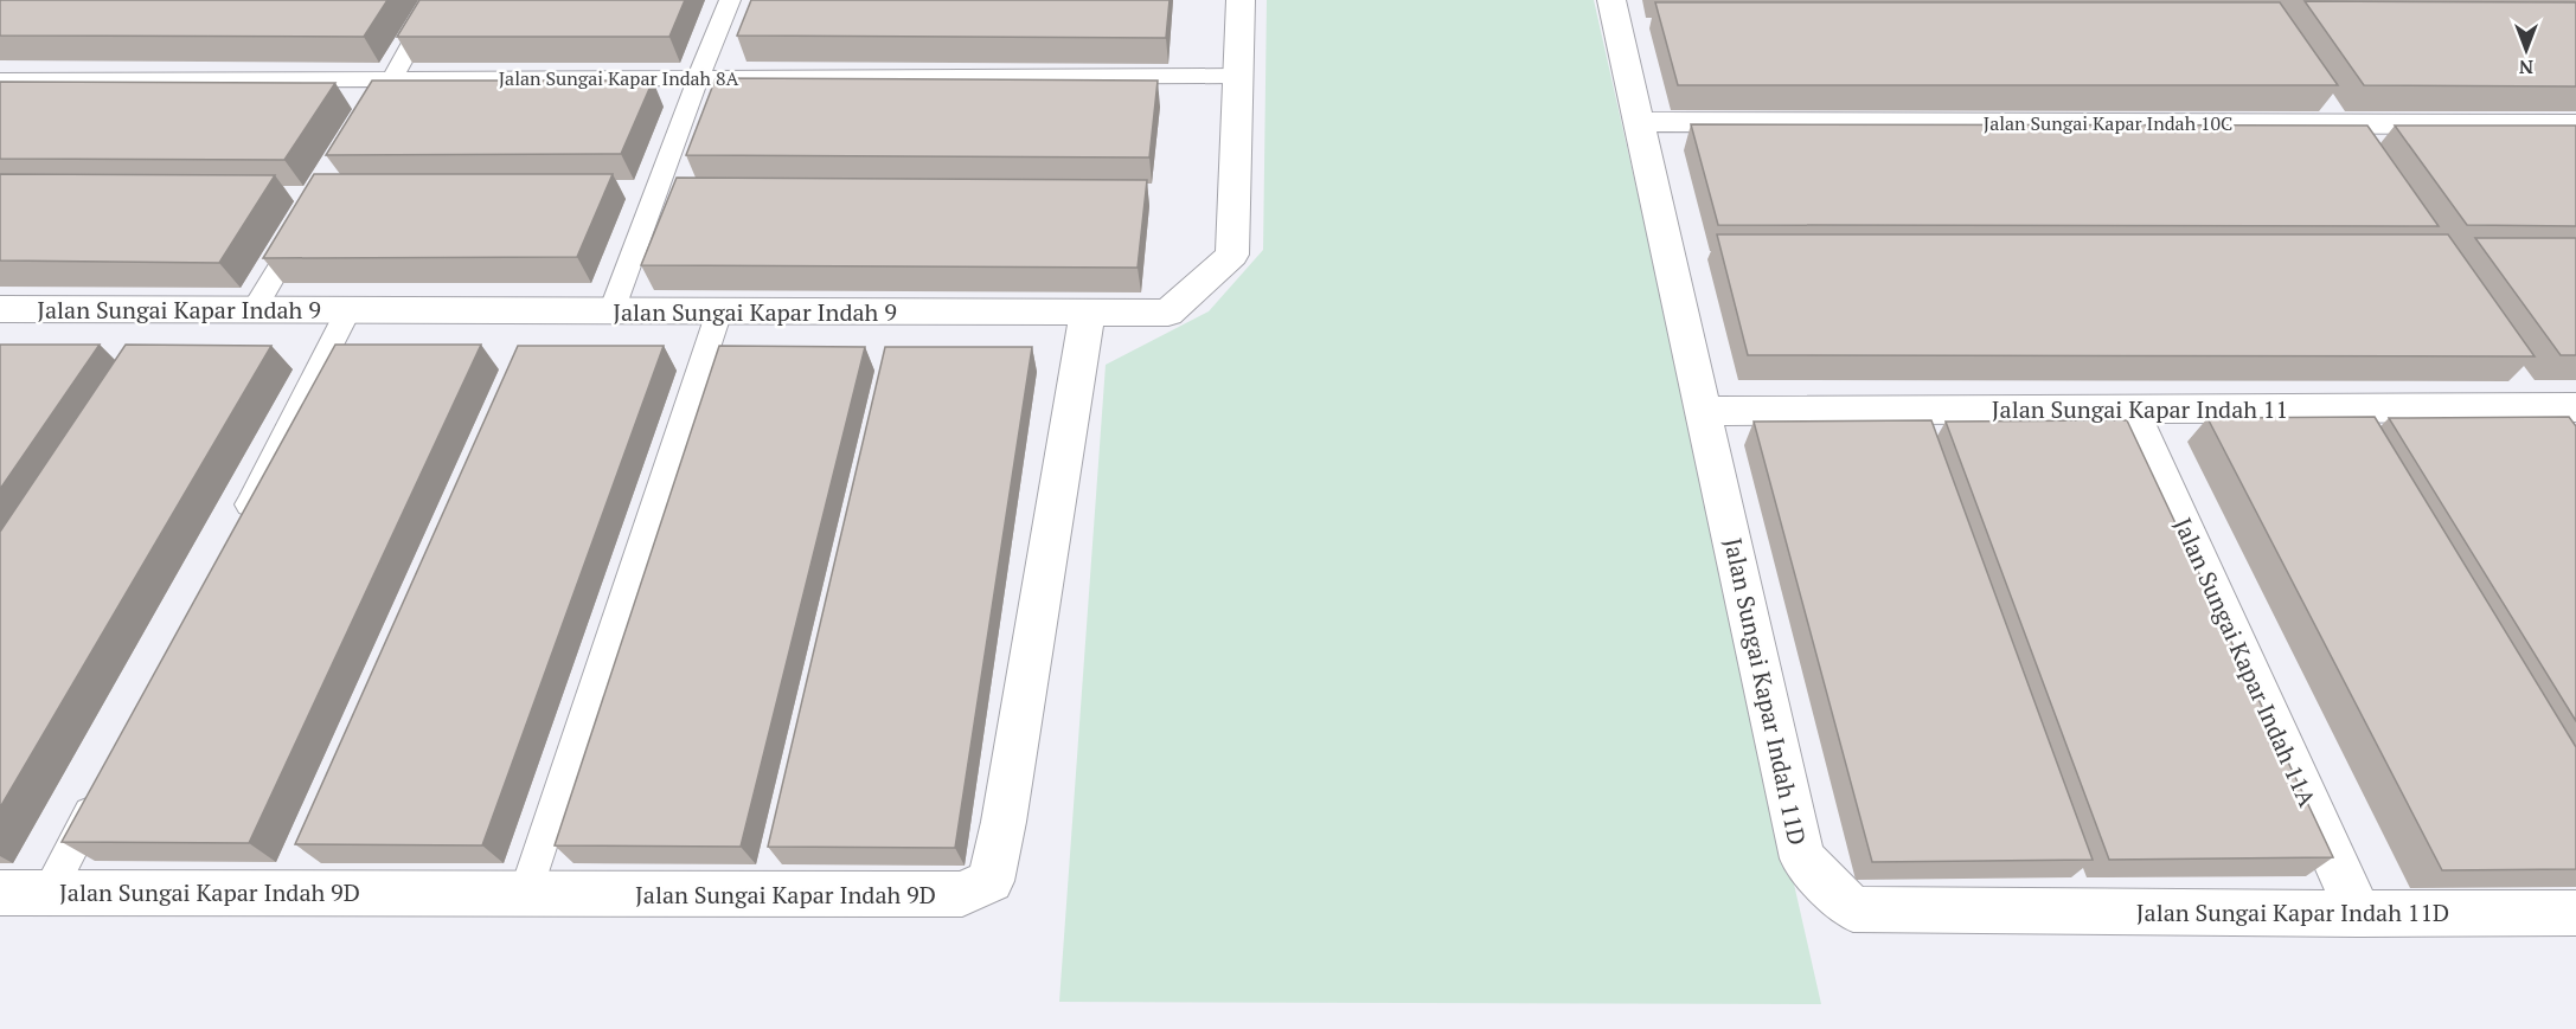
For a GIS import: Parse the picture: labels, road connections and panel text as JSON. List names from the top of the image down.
{
  "streets": {
    "street": [
      "Jalan Sungai Kapar Indah 10C",
      "Jalan Sungai Kapar Indah 9",
      "Jalan Sungai Kapar Indah 11",
      "Jalan Sungai Kapar Indah 11A",
      "Jalan Sungai Kapar Indah 11D",
      "Jalan Sungai Kapar Indah 9D"
    ],
    "lane": ["Jalan Sungai Kapar Indah 8A"]
  },
  "crossings": [
    ["Jalan Sungai Kapar Indah 8A", "Jalan Sungai Kapar Indah 9"],
    ["Jalan Sungai Kapar Indah 10C", "Jalan Sungai Kapar Indah 11D"],
    ["Jalan Sungai Kapar Indah 9", "Jalan Sungai Kapar Indah 9D"],
    ["Jalan Sungai Kapar Indah 11", "Jalan Sungai Kapar Indah 11A"],
    ["Jalan Sungai Kapar Indah 11", "Jalan Sungai Kapar Indah 11D"],
    ["Jalan Sungai Kapar Indah 11A", "Jalan Sungai Kapar Indah 11D"]
  ],
  "north": "bottom"
}
